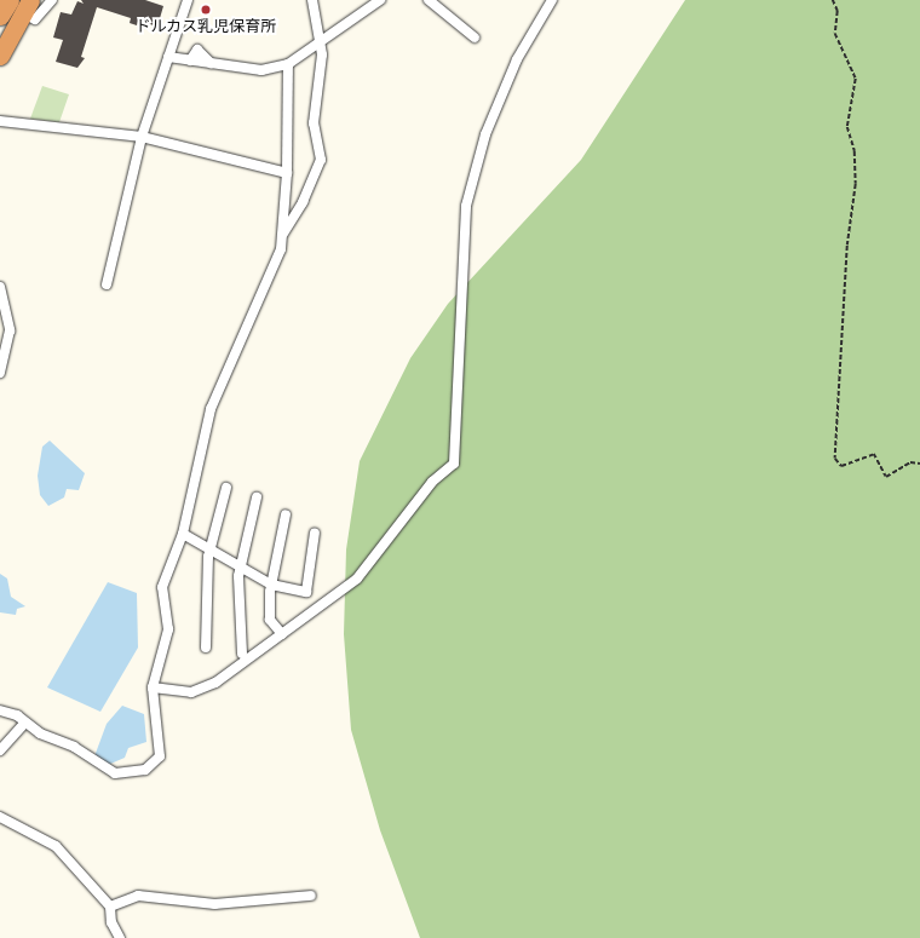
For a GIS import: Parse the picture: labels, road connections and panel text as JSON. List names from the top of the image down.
{
  "places": ["ドルカス乳児保育所"]
}
